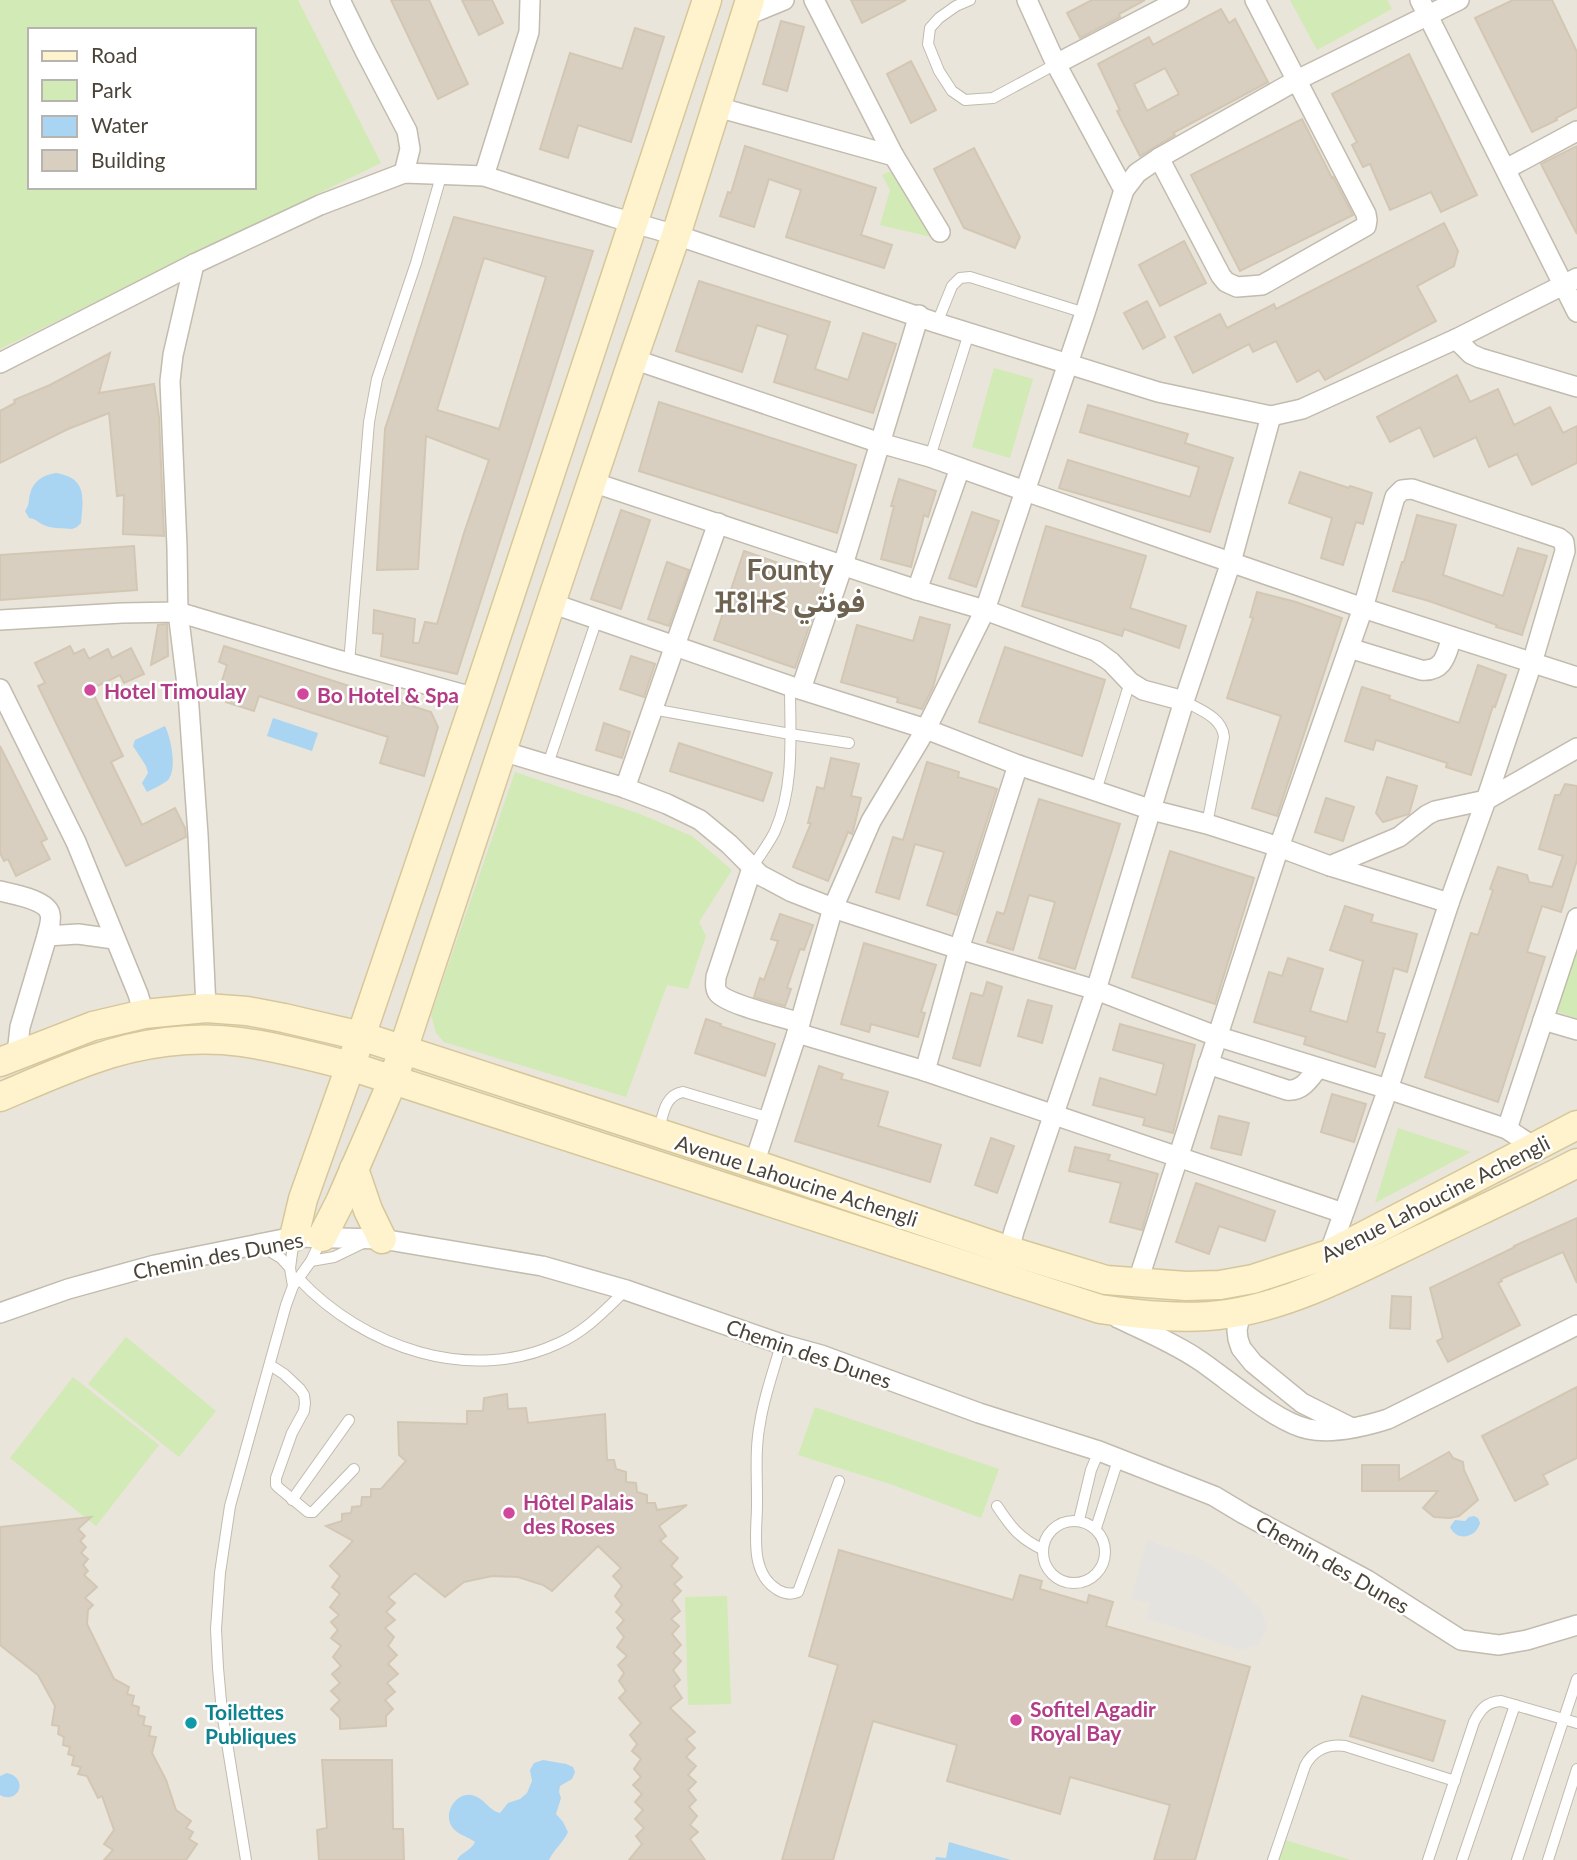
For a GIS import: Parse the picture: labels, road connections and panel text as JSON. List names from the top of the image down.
{
  "streets": {
    "street": ["Avenue Lahoucine Achengli", "Chemin des Dunes"]
  },
  "districts": ["Founty ⴼⵓⵏⵜⵉ فونتي"],
  "places": [
    "Hotel Timoulay",
    "Bo Hotel & Spa",
    "Hôtel Palais des Roses",
    "Sofitel Agadir Royal Bay",
    "Toilettes Publiques"
  ],
  "legend": [
    "Road",
    "Park",
    "Water",
    "Building"
  ]
}
